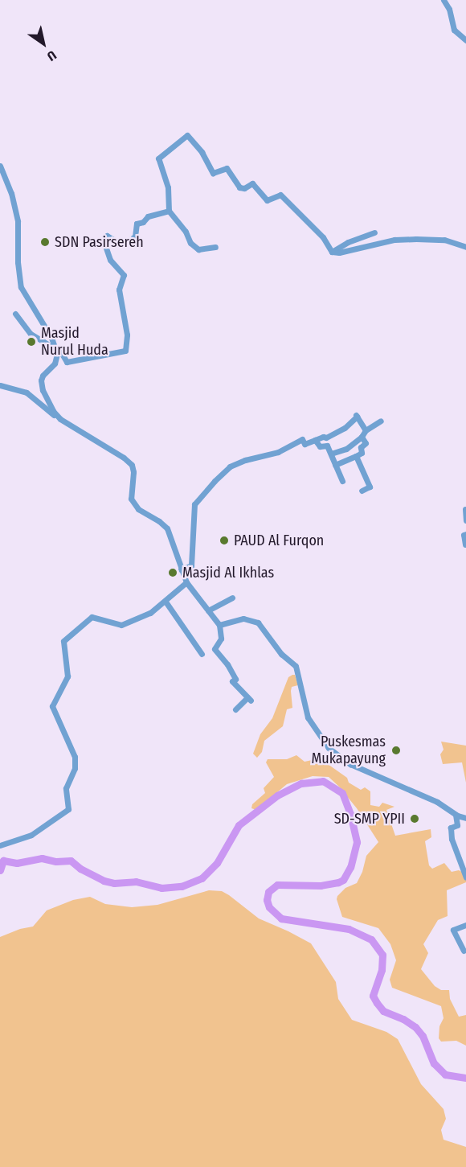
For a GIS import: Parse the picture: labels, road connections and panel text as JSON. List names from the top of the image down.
{
  "places": [
    "SDN Pasirsereh",
    "Masjid Nurul Huda",
    "PAUD Al Furqon",
    "Masjid Al Ikhlas",
    "Puskesmas Mukapayung",
    "SD-SMP YPII"
  ],
  "north": "bottom right"
}
